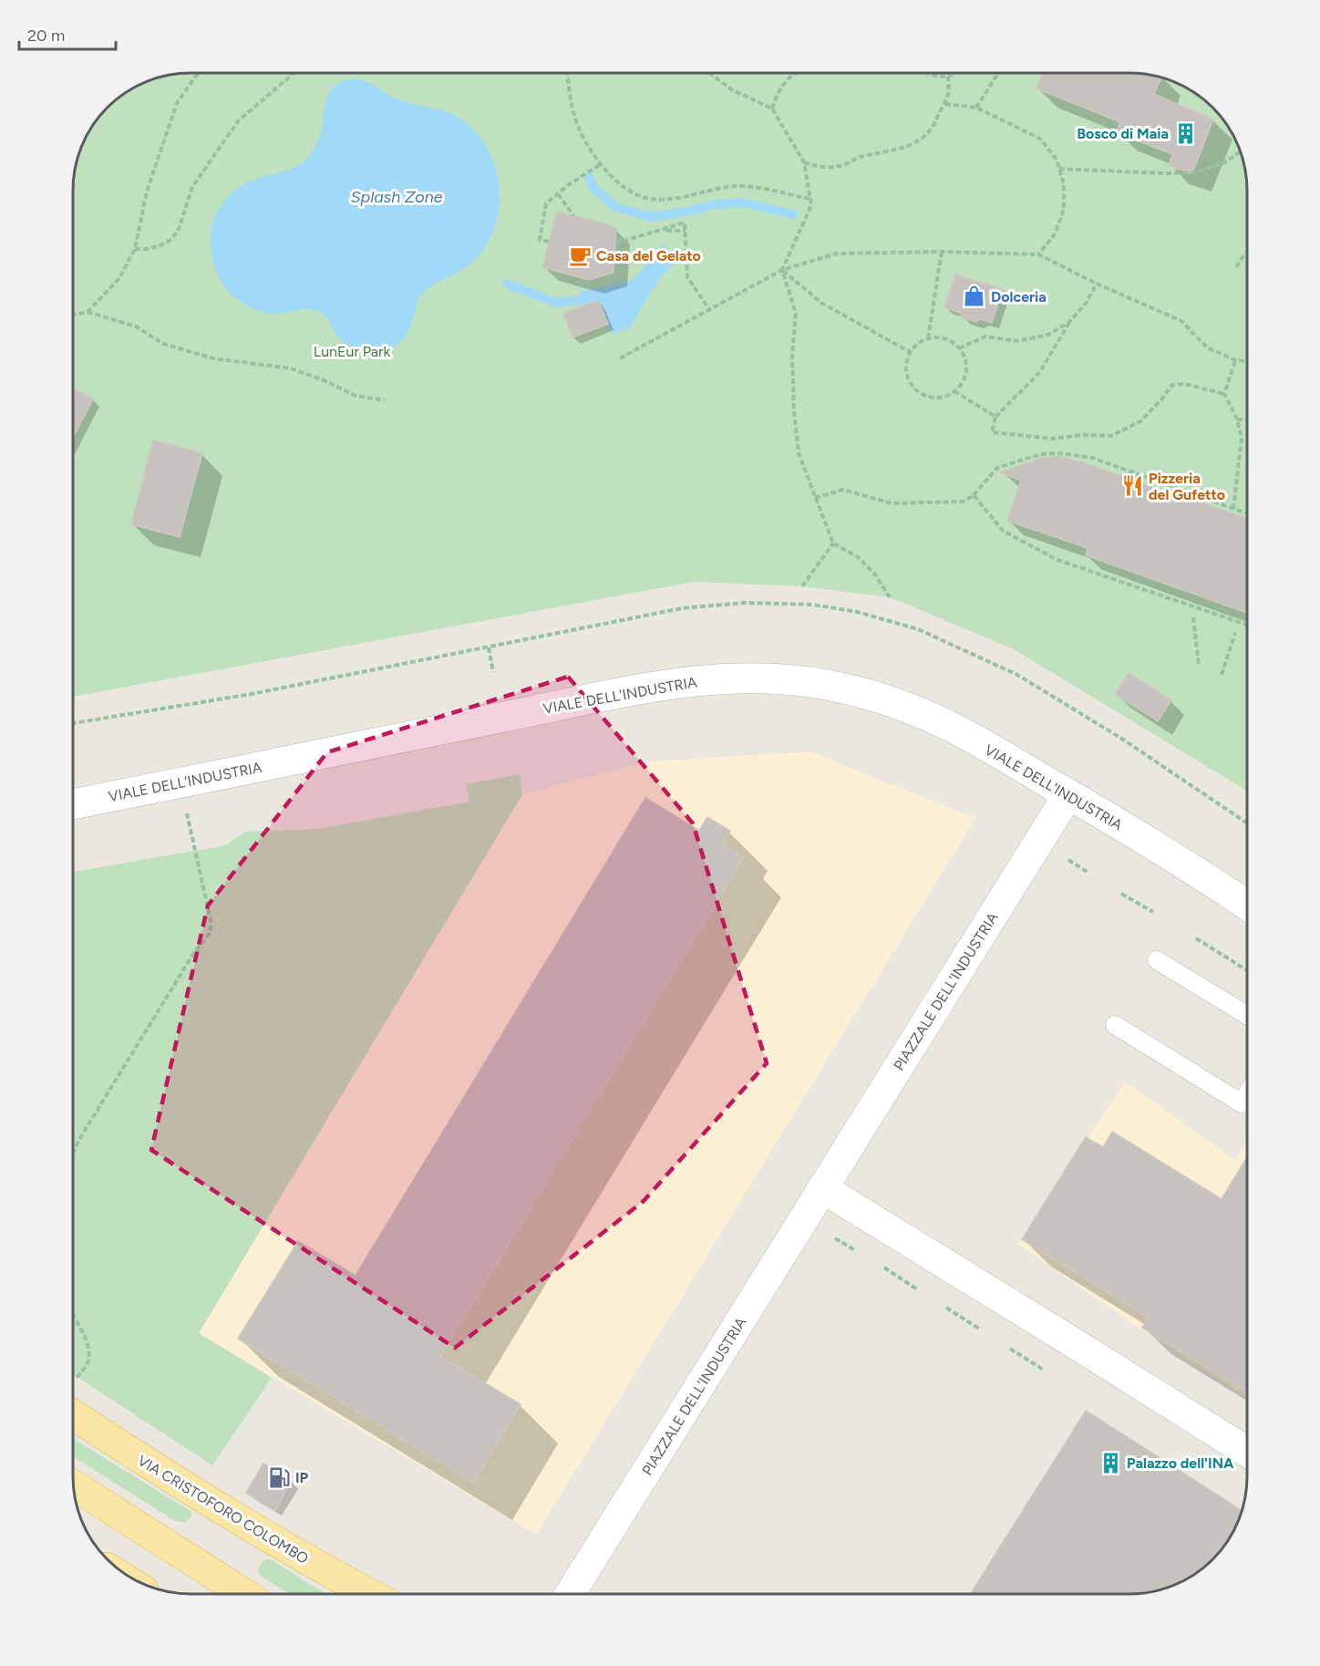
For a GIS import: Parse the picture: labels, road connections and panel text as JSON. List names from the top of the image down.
{
  "streets": {
    "main road": ["VIA CRISTOFORO COLOMBO"],
    "street": ["VIALE DELL'INDUSTRIA", "PIAZZALE DELL'INDUSTRIA"]
  },
  "crossings": [
    ["VIALE DELL'INDUSTRIA", "PIAZZALE DELL'INDUSTRIA"]
  ],
  "water": ["Splash Zone"],
  "parks": ["LunEur Park"],
  "places": {
    "building": ["Bosco di Maia", "Palazzo dell'INA"],
    "cafe": ["Casa del Gelato"],
    "shop": ["Dolceria"],
    "restaurant": ["Pizzeria del Gufetto"],
    "fuel station": ["IP"]
  },
  "scale_bar": "20 m"
}
